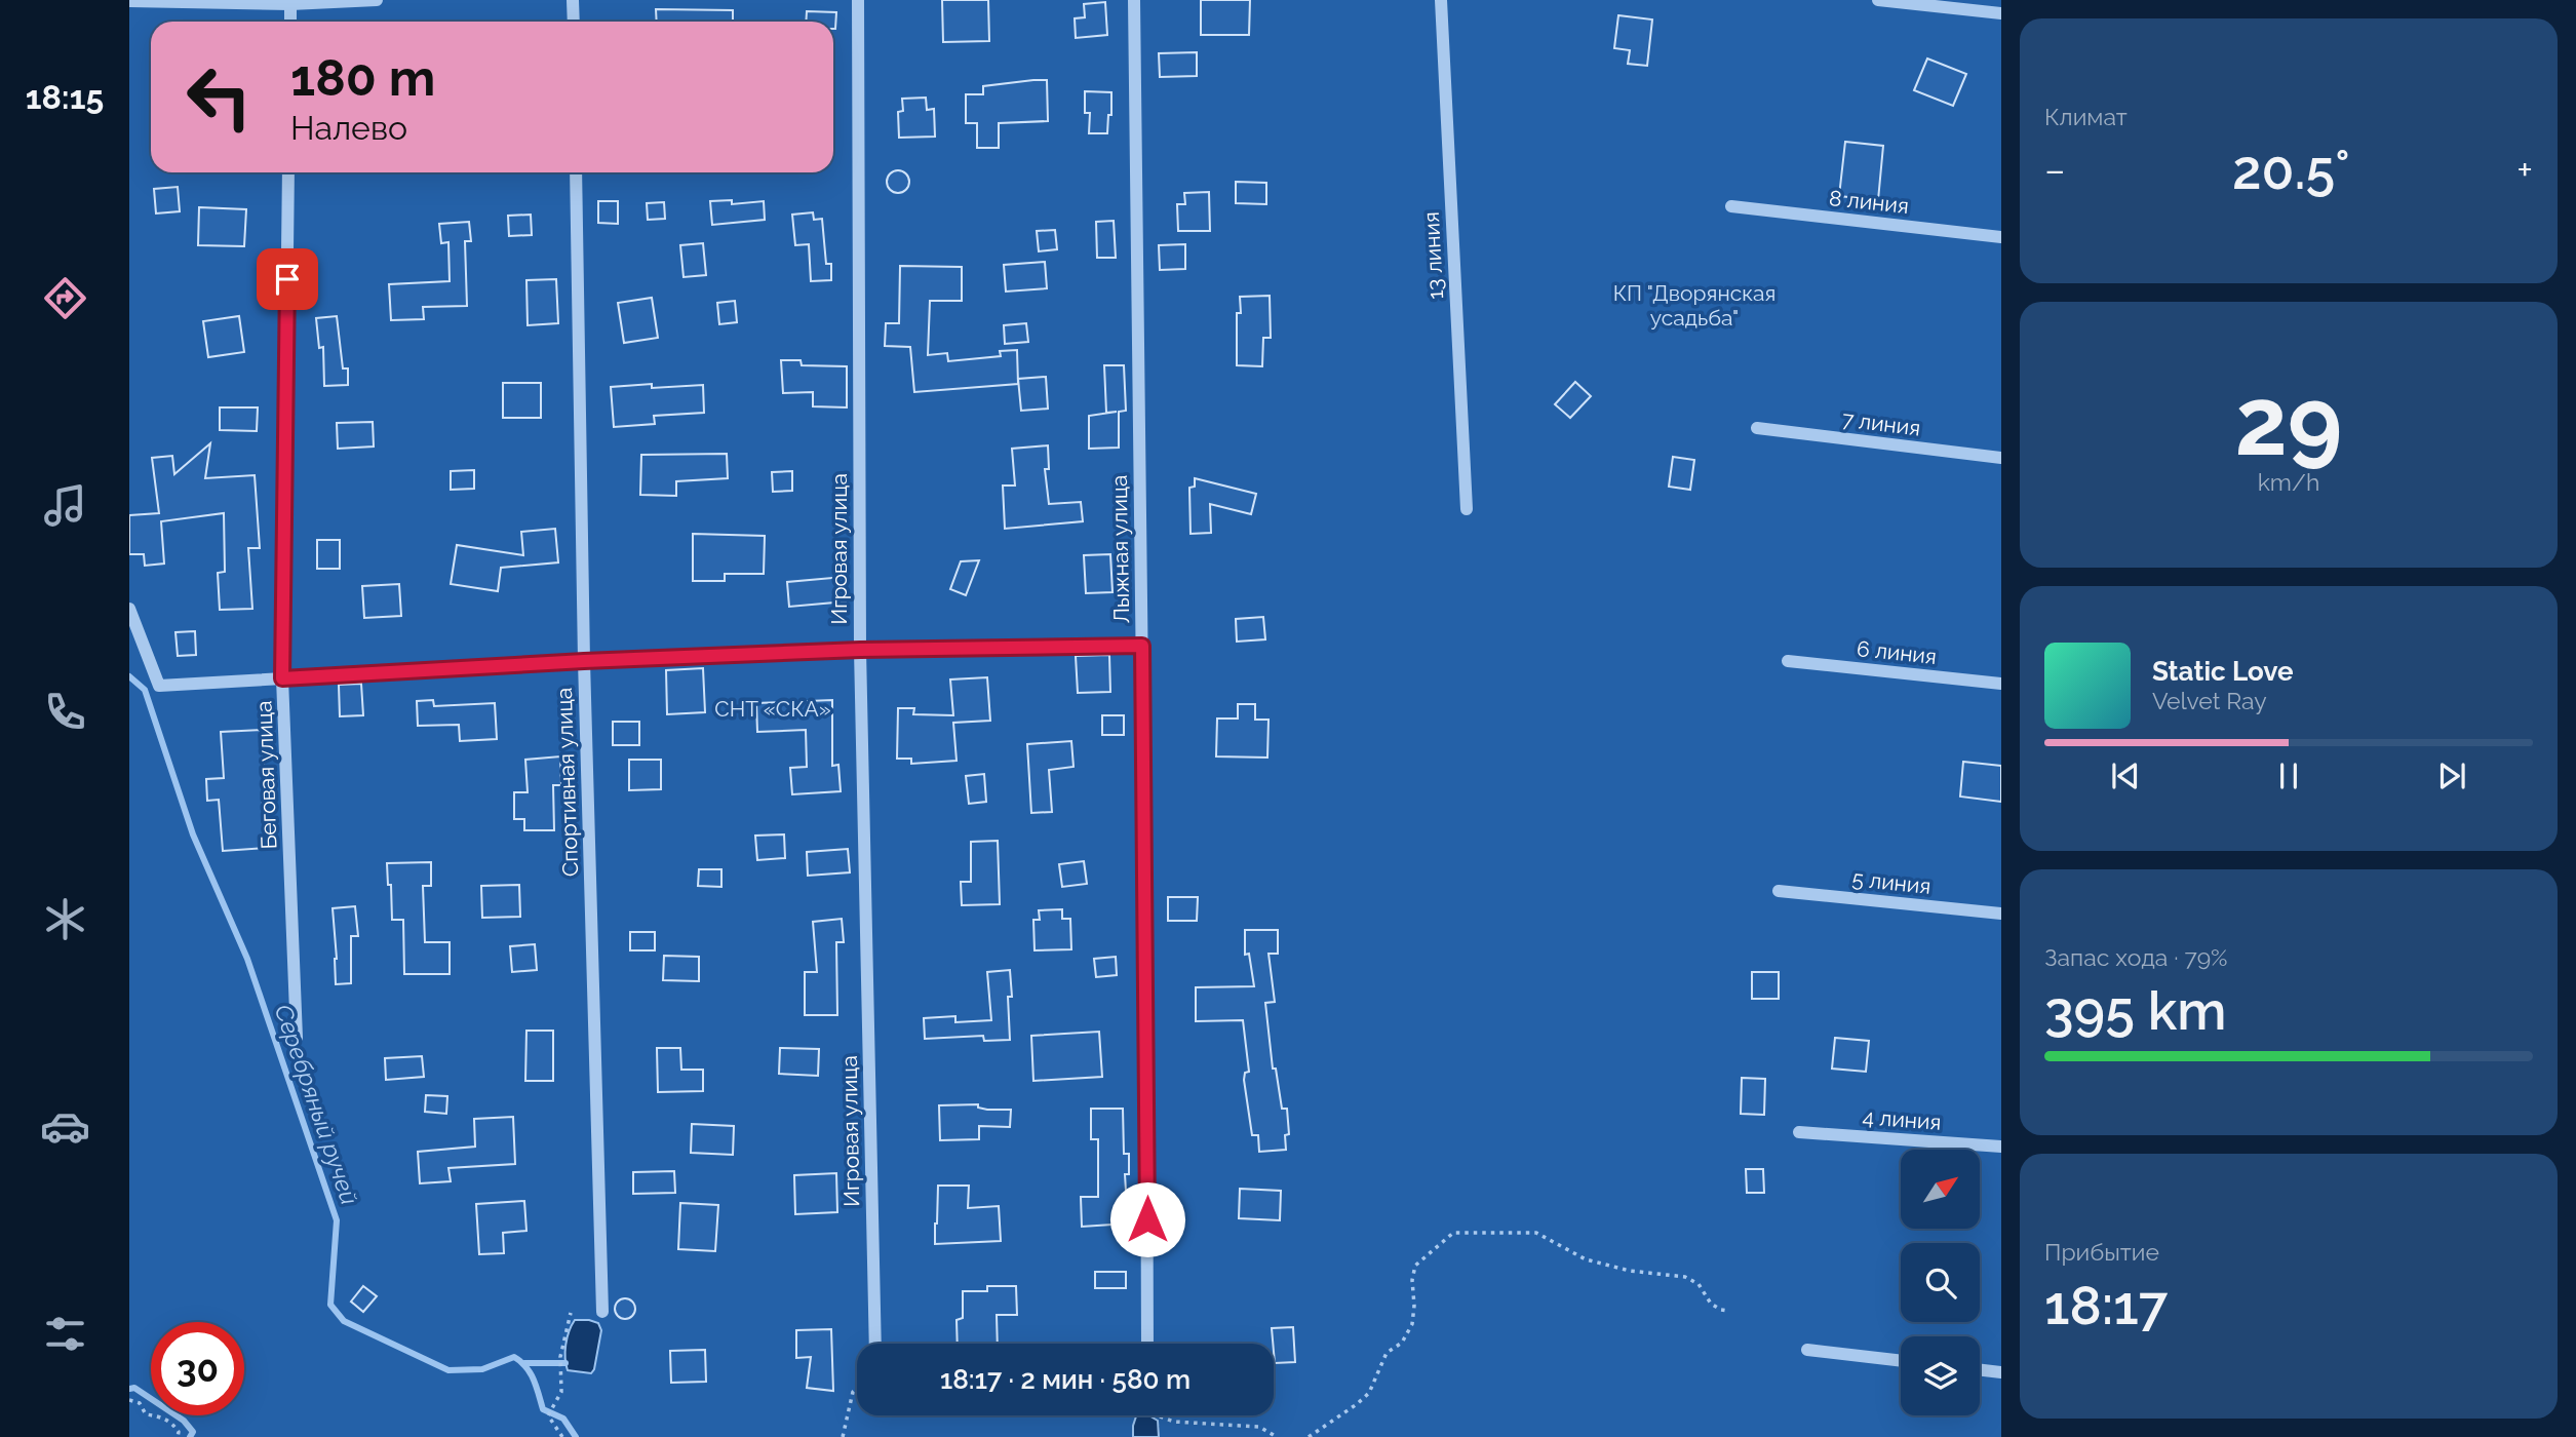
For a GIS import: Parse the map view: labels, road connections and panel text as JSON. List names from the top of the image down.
{
  "streets": {
    "street": [
      "8 линия",
      "13 линия",
      "7 линия",
      "Игровая улица",
      "Лыжная улица",
      "6 линия",
      "Беговая улица",
      "Спортивная улица",
      "5 линия",
      "4 линия"
    ]
  },
  "water": ["Серебряный ручей"],
  "parks": ["КП \"Дворянская усадьба\"", "СНТ «СКА»"],
  "north": "top right",
  "page": {
    "tabs": "18:15",
    "tile": [
      "Климат",
      ["29", "km/h"],
      ["Запас хода · 79%", "395 km"],
      ["Прибытие", "18:17"]
    ],
    "turn": ["180 m", "Налево"],
    "heat": ["−", "20.5°", "+"],
    "song": ["Static Love", "Velvet Ray"],
    "limit": "30",
    "trip": "18:17 · 2 мин · 580 m"
  }
}
